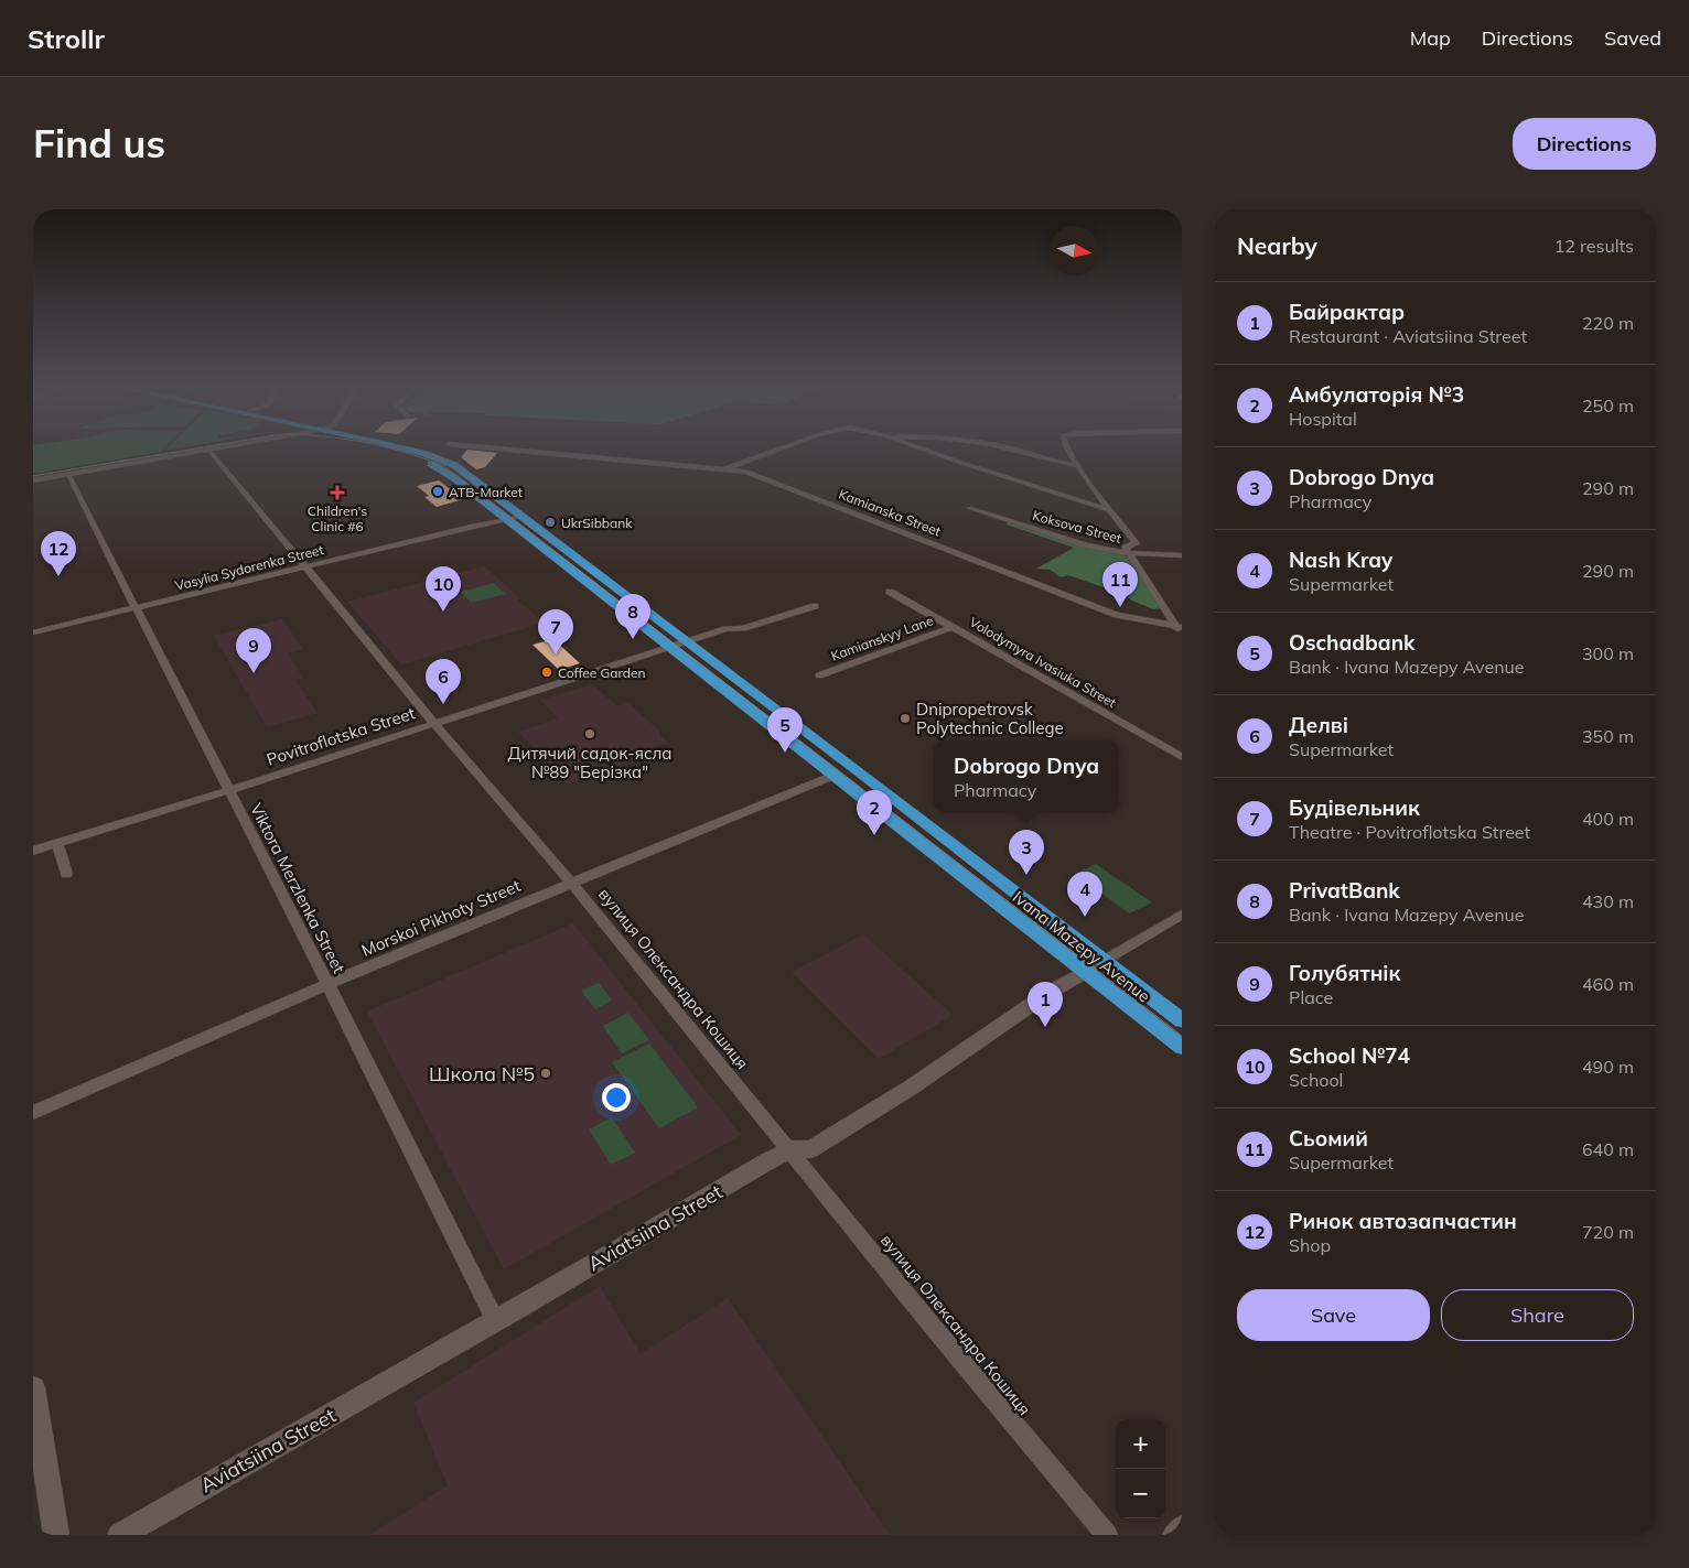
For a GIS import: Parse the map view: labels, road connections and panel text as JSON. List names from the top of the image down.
{
  "streets": {
    "highway": ["Ivana Mazepy Avenue"],
    "street": [
      "Kamianska Street",
      "Koksova Street",
      "Vasylia Sydorenka Street",
      "Kamianskyy Lane",
      "Volodymyra Ivasiuka Street",
      "Povitroflotska Street",
      "Viktora Merzlenka Street",
      "Morskoi Pikhoty Street",
      "вулиця Олександра Кошиця",
      "Aviatsiina Street"
    ]
  },
  "crossings": [
    ["Kamianska Street", "Koksova Street"],
    ["Vasylia Sydorenka Street", "Viktora Merzlenka Street"],
    ["Vasylia Sydorenka Street", "Ivana Mazepy Avenue"],
    ["Vasylia Sydorenka Street", "вулиця Олександра Кошиця"],
    ["Kamianskyy Lane", "Volodymyra Ivasiuka Street"],
    ["Povitroflotska Street", "Viktora Merzlenka Street"],
    ["Povitroflotska Street", "Ivana Mazepy Avenue"],
    ["Povitroflotska Street", "вулиця Олександра Кошиця"],
    ["Viktora Merzlenka Street", "Morskoi Pikhoty Street"],
    ["Viktora Merzlenka Street", "Aviatsiina Street"],
    ["Morskoi Pikhoty Street", "Ivana Mazepy Avenue"],
    ["Morskoi Pikhoty Street", "вулиця Олександра Кошиця"],
    ["Ivana Mazepy Avenue", "Aviatsiina Street"],
    ["вулиця Олександра Кошиця", "Aviatsiina Street"]
  ],
  "places": {
    "other": [
      "ATB-Market",
      "UkrSibbank",
      "Coffee Garden",
      "Dnipropetrovsk Polytechnic College",
      "Дитячий садок-ясла №89 \"Берізка\"",
      "Школа №5"
    ],
    "health": ["Children's Clinic #6"]
  },
  "north": "right",
  "page": {
    "header": "Strollr",
    "nav": ["Map", "Directions", "Saved"],
    "buttons": [
      "Directions",
      ["Save", "Share"]
    ],
    "title": "Find us",
    "heading": ["Nearby", "12 results"],
    "list": [
      {
        "mark": "1",
        "name": "Байрактар",
        "note": "Restaurant · Aviatsiina Street",
        "value": "220 m"
      },
      {
        "mark": "2",
        "name": "Амбулаторія №3",
        "note": "Hospital",
        "value": "250 m"
      },
      {
        "mark": "3",
        "name": "Dobrogo Dnya",
        "note": "Pharmacy",
        "value": "290 m"
      },
      {
        "mark": "4",
        "name": "Nash Kray",
        "note": "Supermarket",
        "value": "290 m"
      },
      {
        "mark": "5",
        "name": "Oschadbank",
        "note": "Bank · Ivana Mazepy Avenue",
        "value": "300 m"
      },
      {
        "mark": "6",
        "name": "Делві",
        "note": "Supermarket",
        "value": "350 m"
      },
      {
        "mark": "7",
        "name": "Будівельник",
        "note": "Theatre · Povitroflotska Street",
        "value": "400 m"
      },
      {
        "mark": "8",
        "name": "PrivatBank",
        "note": "Bank · Ivana Mazepy Avenue",
        "value": "430 m"
      },
      {
        "mark": "9",
        "name": "Голубятнік",
        "note": "Place",
        "value": "460 m"
      },
      {
        "mark": "10",
        "name": "School №74",
        "note": "School",
        "value": "490 m"
      },
      {
        "mark": "11",
        "name": "Сьомий",
        "note": "Supermarket",
        "value": "640 m"
      },
      {
        "mark": "12",
        "name": "Ринок автозапчастин",
        "note": "Shop",
        "value": "720 m"
      }
    ],
    "pins": [
      "12",
      "11",
      "10",
      "8",
      "7",
      "9",
      "6",
      "5",
      "2",
      "3",
      "4",
      "1"
    ],
    "popup": ["Dobrogo Dnya", "Pharmacy"],
    "map_buttons": ["+", "−"]
  }
}
